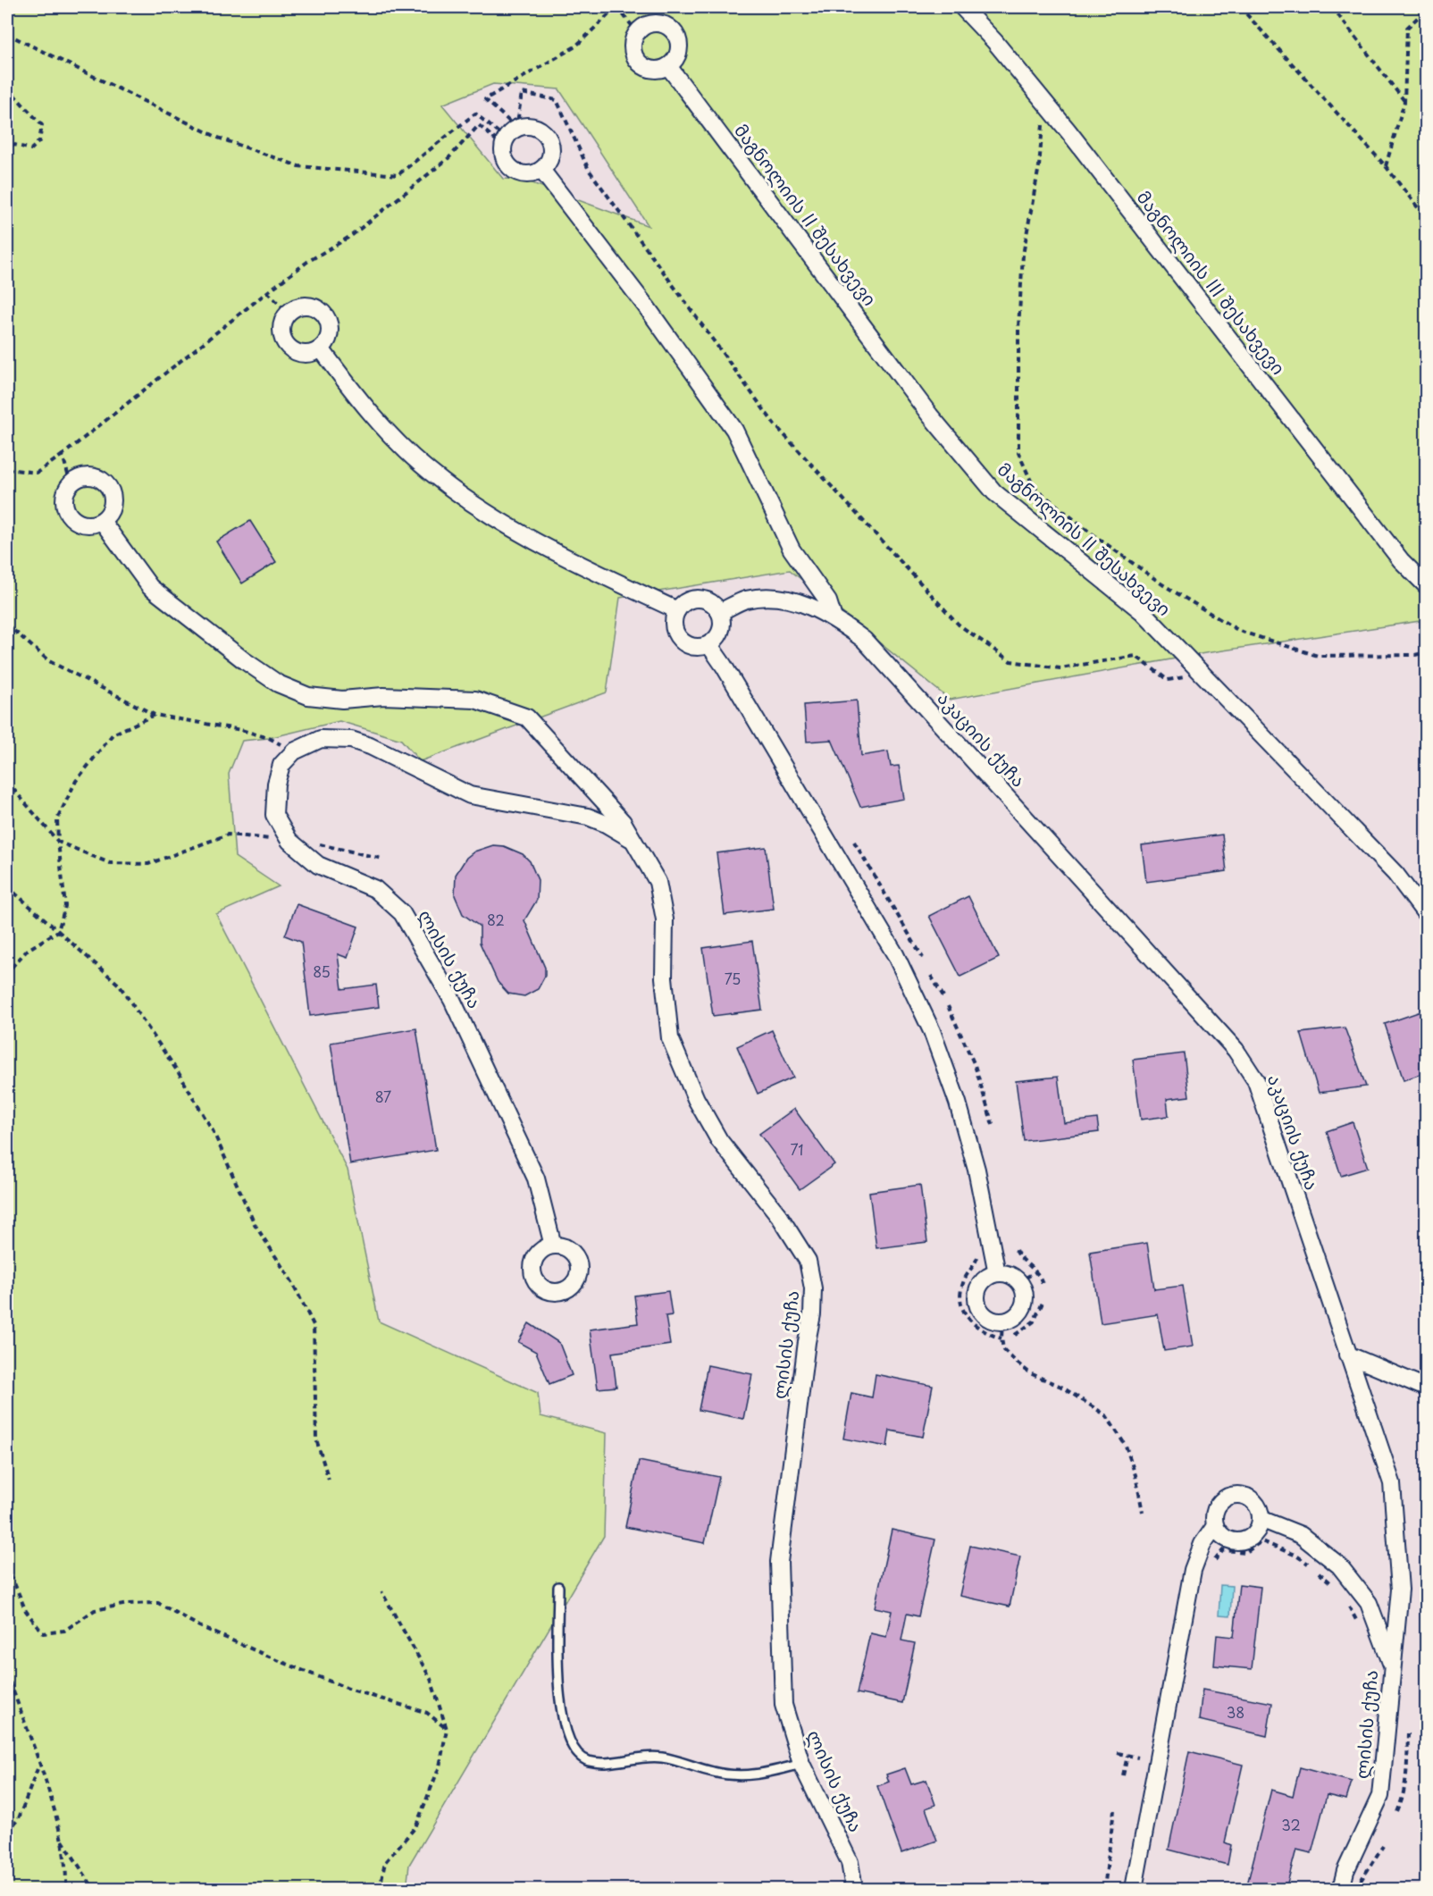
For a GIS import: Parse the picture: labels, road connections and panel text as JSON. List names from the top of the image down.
{
  "streets": {
    "street": [
      "მაგნოლიის II შესახვევი",
      "მაგნოლიის III შესახვევი",
      "აკაციის ქუჩა",
      "ლისის ქუჩა"
    ]
  },
  "crossings": [
    ["აკაციის ქუჩა", "ლისის ქუჩა"]
  ],
  "house_numbers": [
    "82",
    "85",
    "75",
    "87",
    "71",
    "38",
    "32"
  ]
}
